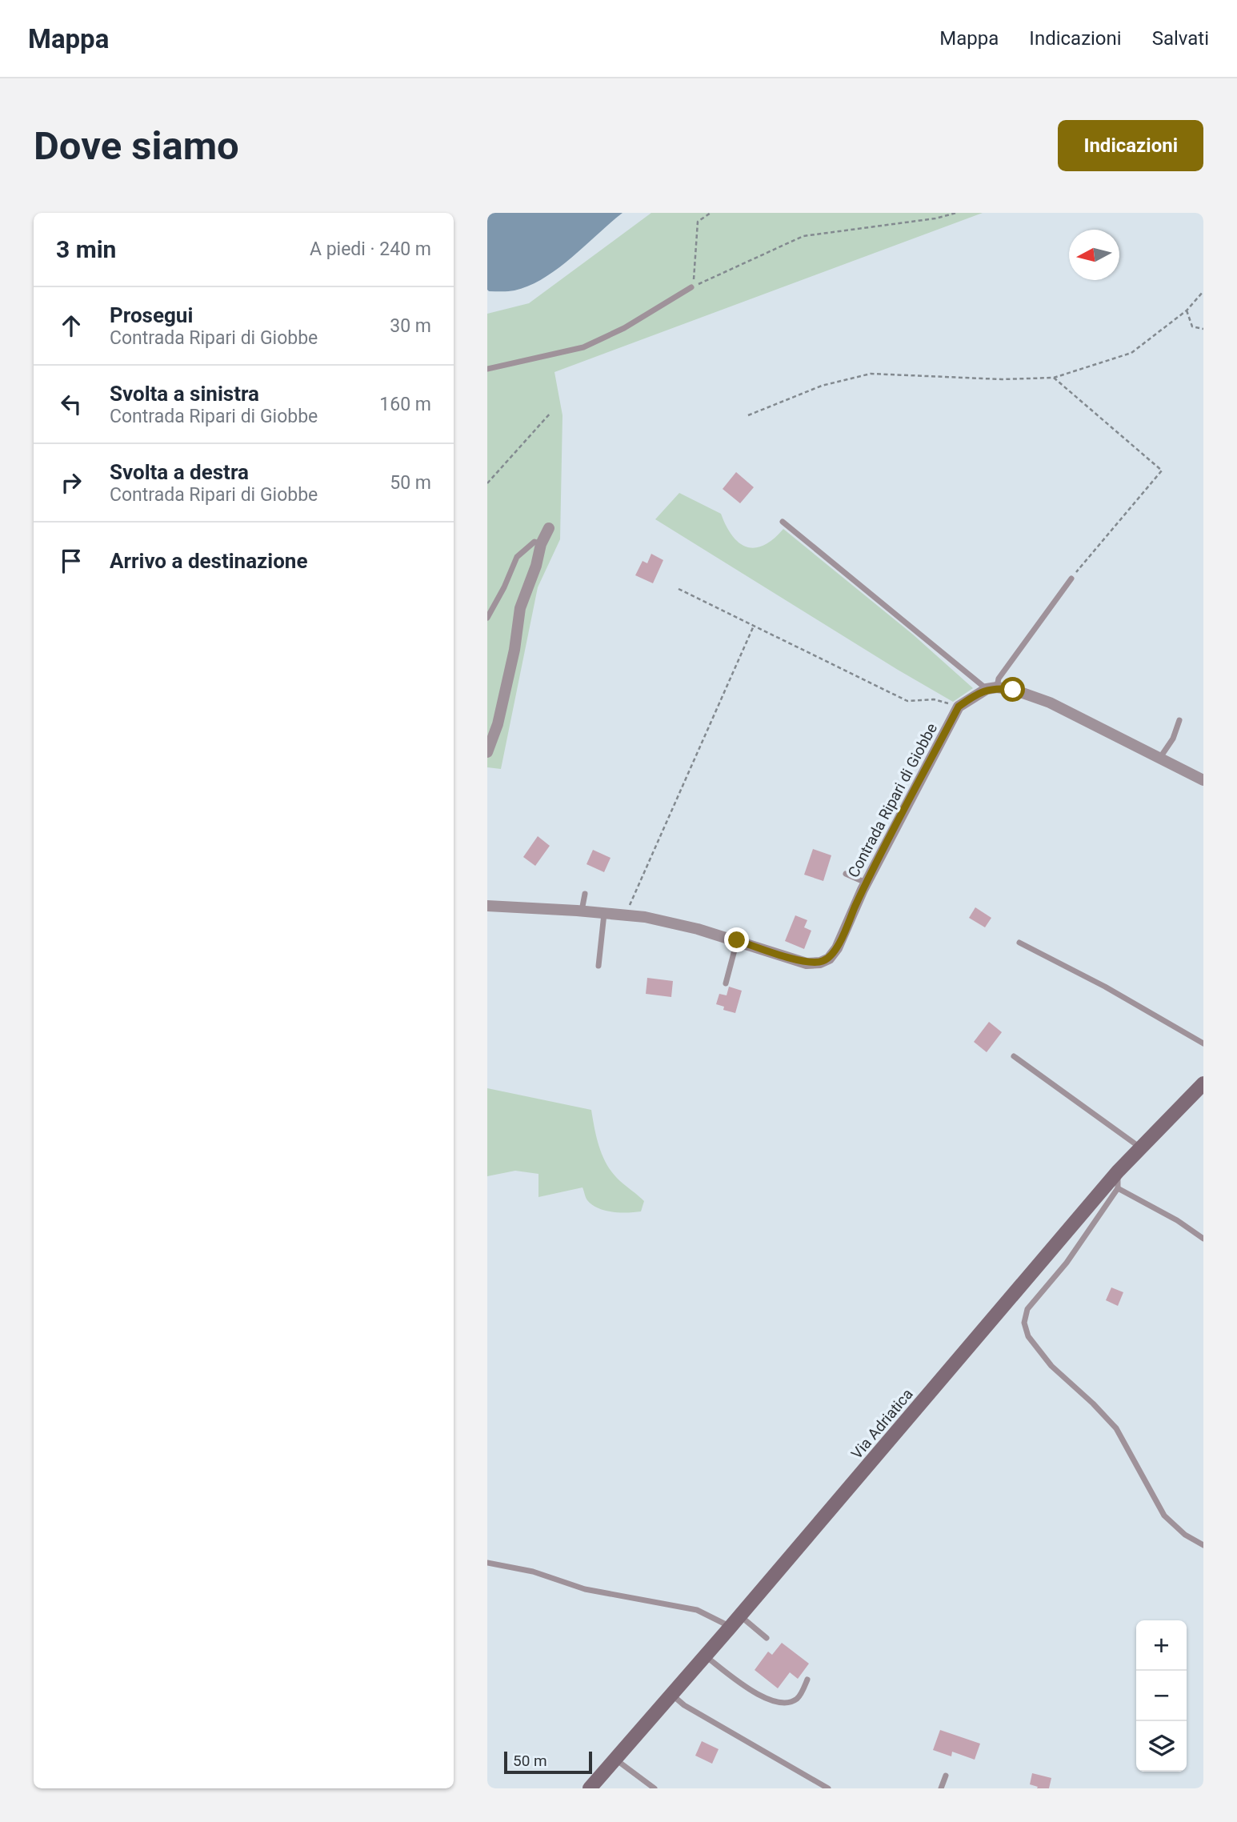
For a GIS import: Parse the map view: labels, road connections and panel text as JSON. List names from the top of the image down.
{
  "streets": {
    "main road": ["Via Adriatica"],
    "street": ["Contrada Ripari di Giobbe"]
  },
  "scale_bar": "50 m",
  "north": "left",
  "page": {
    "header": "Mappa",
    "nav": ["Mappa", "Indicazioni", "Salvati"],
    "buttons": "Indicazioni",
    "title": "Dove siamo",
    "heading": ["3 min", "A piedi · 240 m"],
    "list": [
      ["Prosegui", "Contrada Ripari di Giobbe", "30 m"],
      ["Svolta a sinistra", "Contrada Ripari di Giobbe", "160 m"],
      ["Svolta a destra", "Contrada Ripari di Giobbe", "50 m"],
      "Arrivo a destinazione"
    ],
    "map_buttons": ["+", "−"],
    "scale": "50 m"
  }
}
